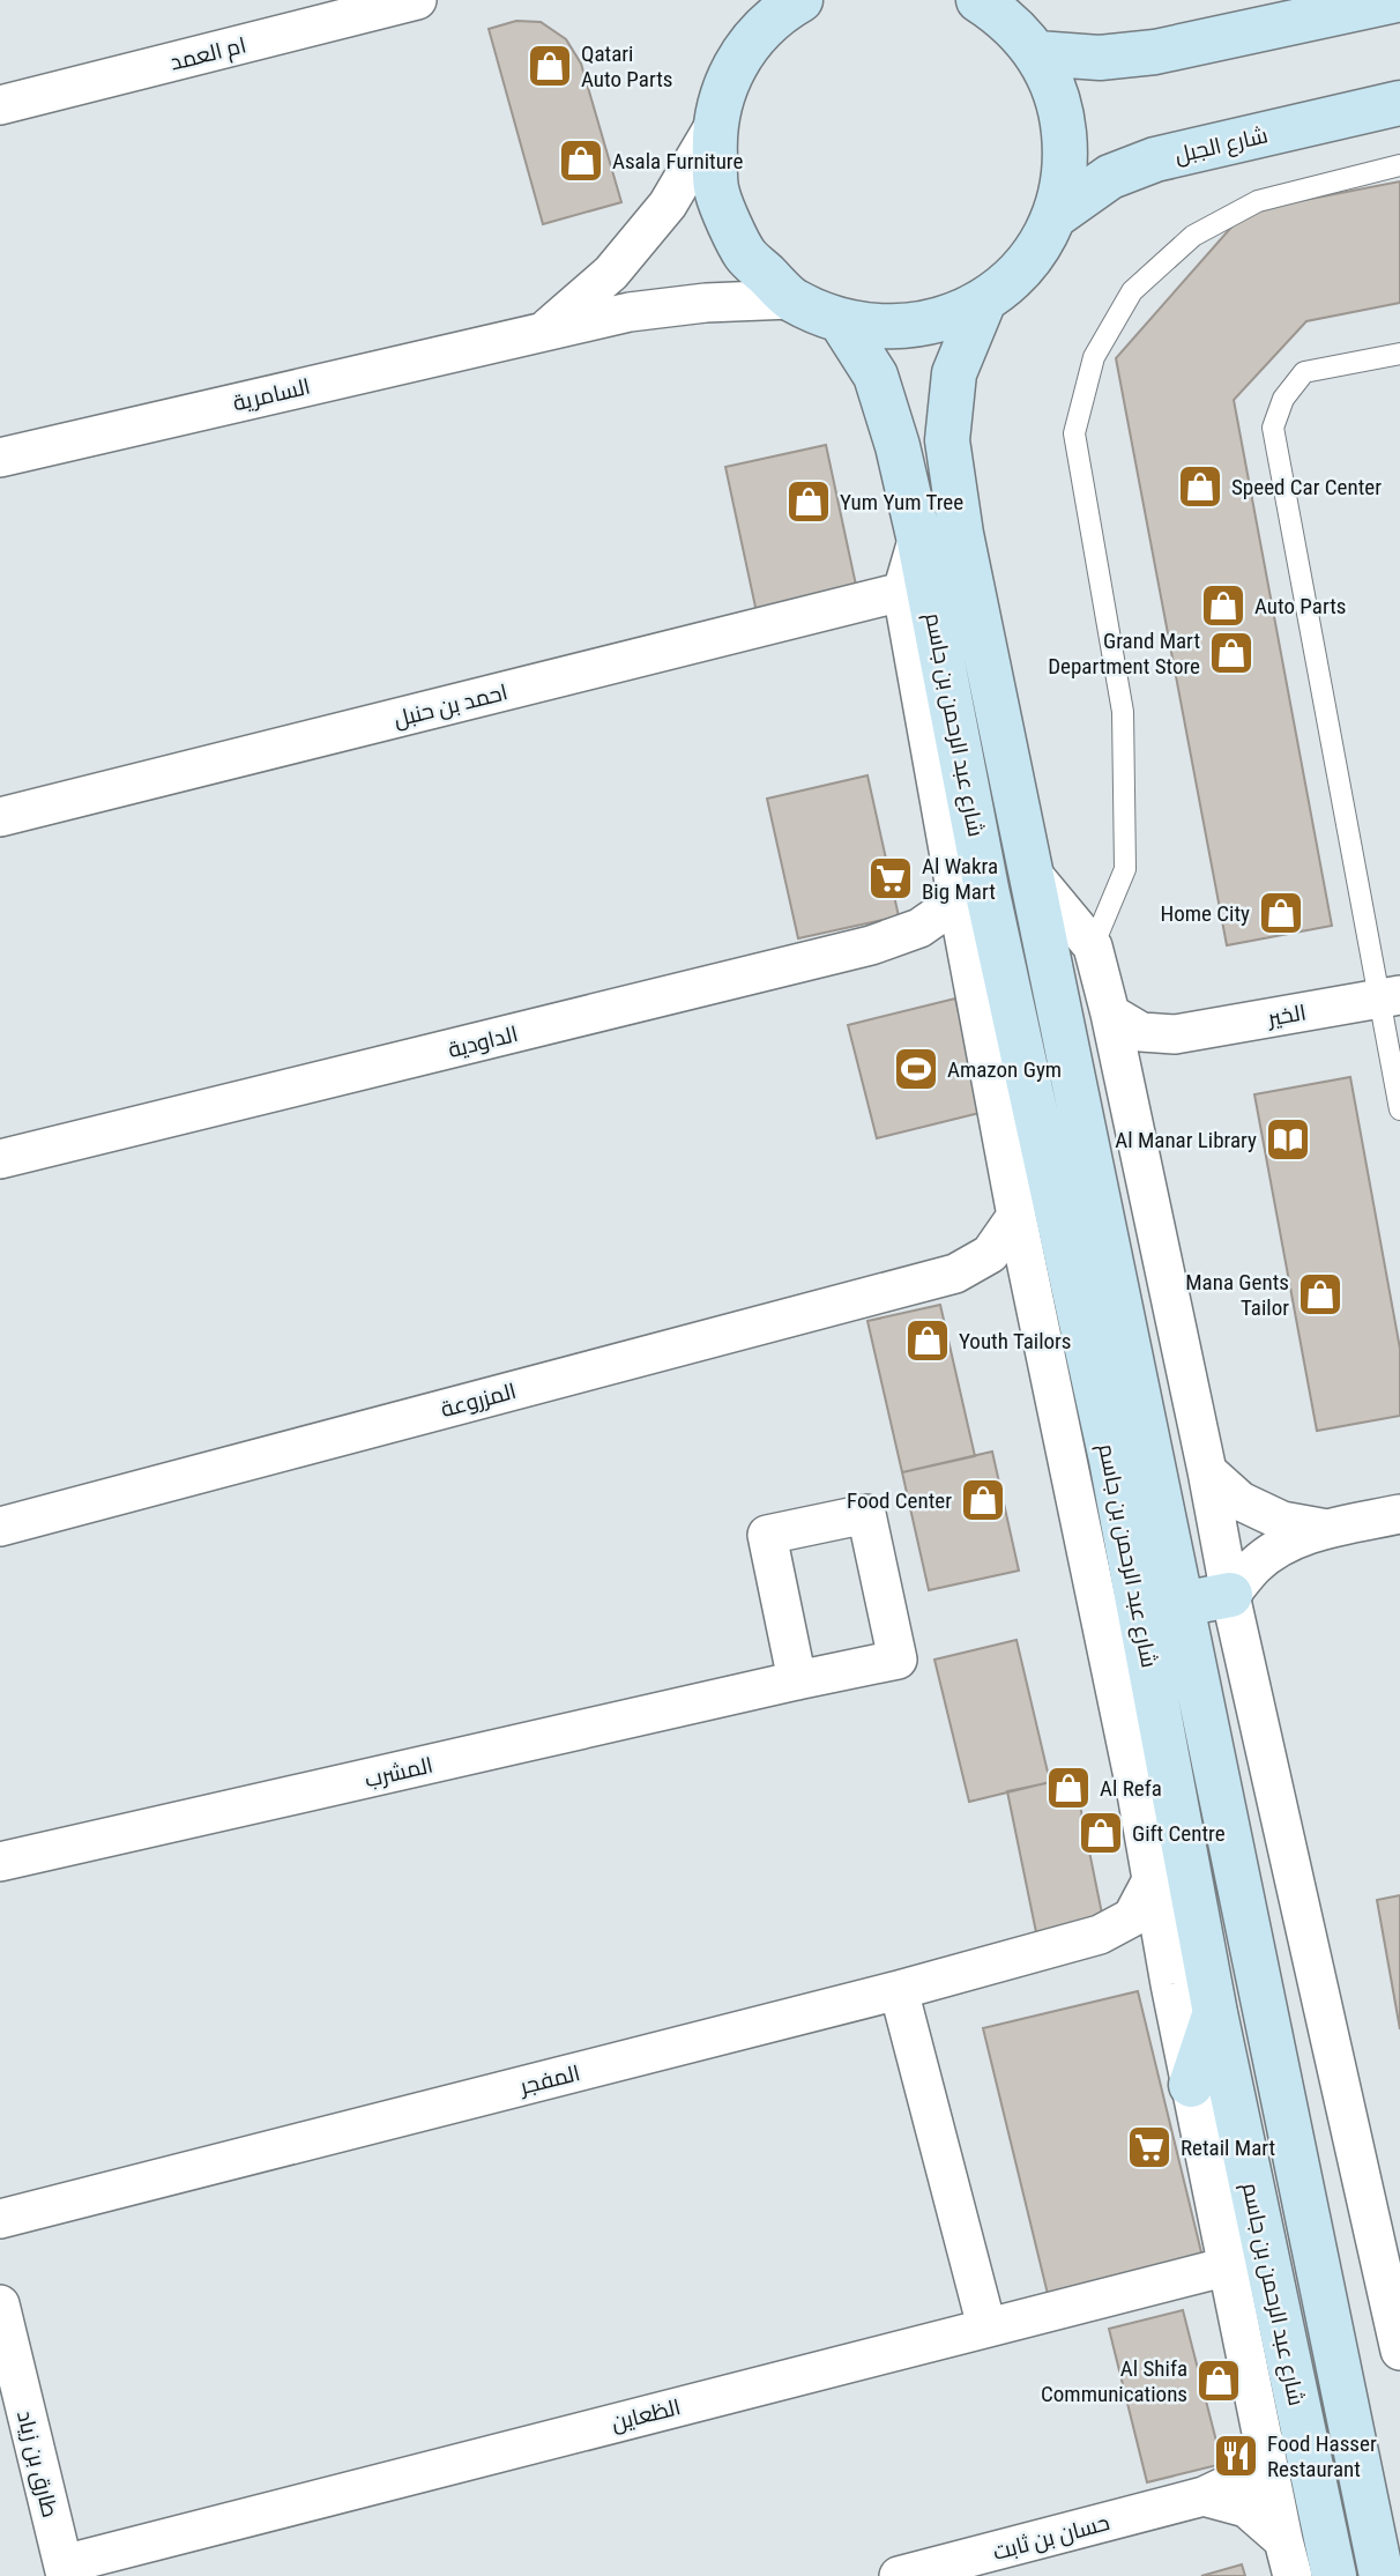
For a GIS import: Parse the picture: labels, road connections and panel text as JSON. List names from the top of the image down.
{
  "streets": {
    "main road": ["شارع الجبل", "شارع عبد الرحمن بن جاسم"],
    "street": [
      "ام العمد",
      "السامرية",
      "احمد بن حنبل",
      "الخير",
      "الداودية",
      "المزروعة",
      "المشرب",
      "المفجر",
      "الظعاين",
      "طارق بن زياد",
      "حسان بن ثابت"
    ]
  },
  "crossings": [
    ["احمد بن حنبل", "شارع عبد الرحمن بن جاسم"],
    ["شارع عبد الرحمن بن جاسم", "الخير"],
    ["شارع عبد الرحمن بن جاسم", "الداودية"],
    ["شارع عبد الرحمن بن جاسم", "المزروعة"],
    ["شارع عبد الرحمن بن جاسم", "المفجر"],
    ["شارع عبد الرحمن بن جاسم", "الظعاين"],
    ["شارع عبد الرحمن بن جاسم", "حسان بن ثابت"],
    ["الظعاين", "طارق بن زياد"]
  ],
  "places": {
    "shop": [
      "Qatari Auto Parts",
      "Asala Furniture",
      "Speed Car Center",
      "Yum Yum Tree",
      "Auto Parts",
      "Grand Mart Department Store",
      "Home City",
      "Mana Gents Tailor",
      "Youth Tailors",
      "Food Center",
      "Al Refa",
      "Gift Centre",
      "Al Shifa Communications"
    ],
    "supermarket": ["Al Wakra Big Mart", "Retail Mart"],
    "sports": ["Amazon Gym"],
    "library": ["Al Manar Library"],
    "restaurant": ["Food Hasser Restaurant"]
  }
}
